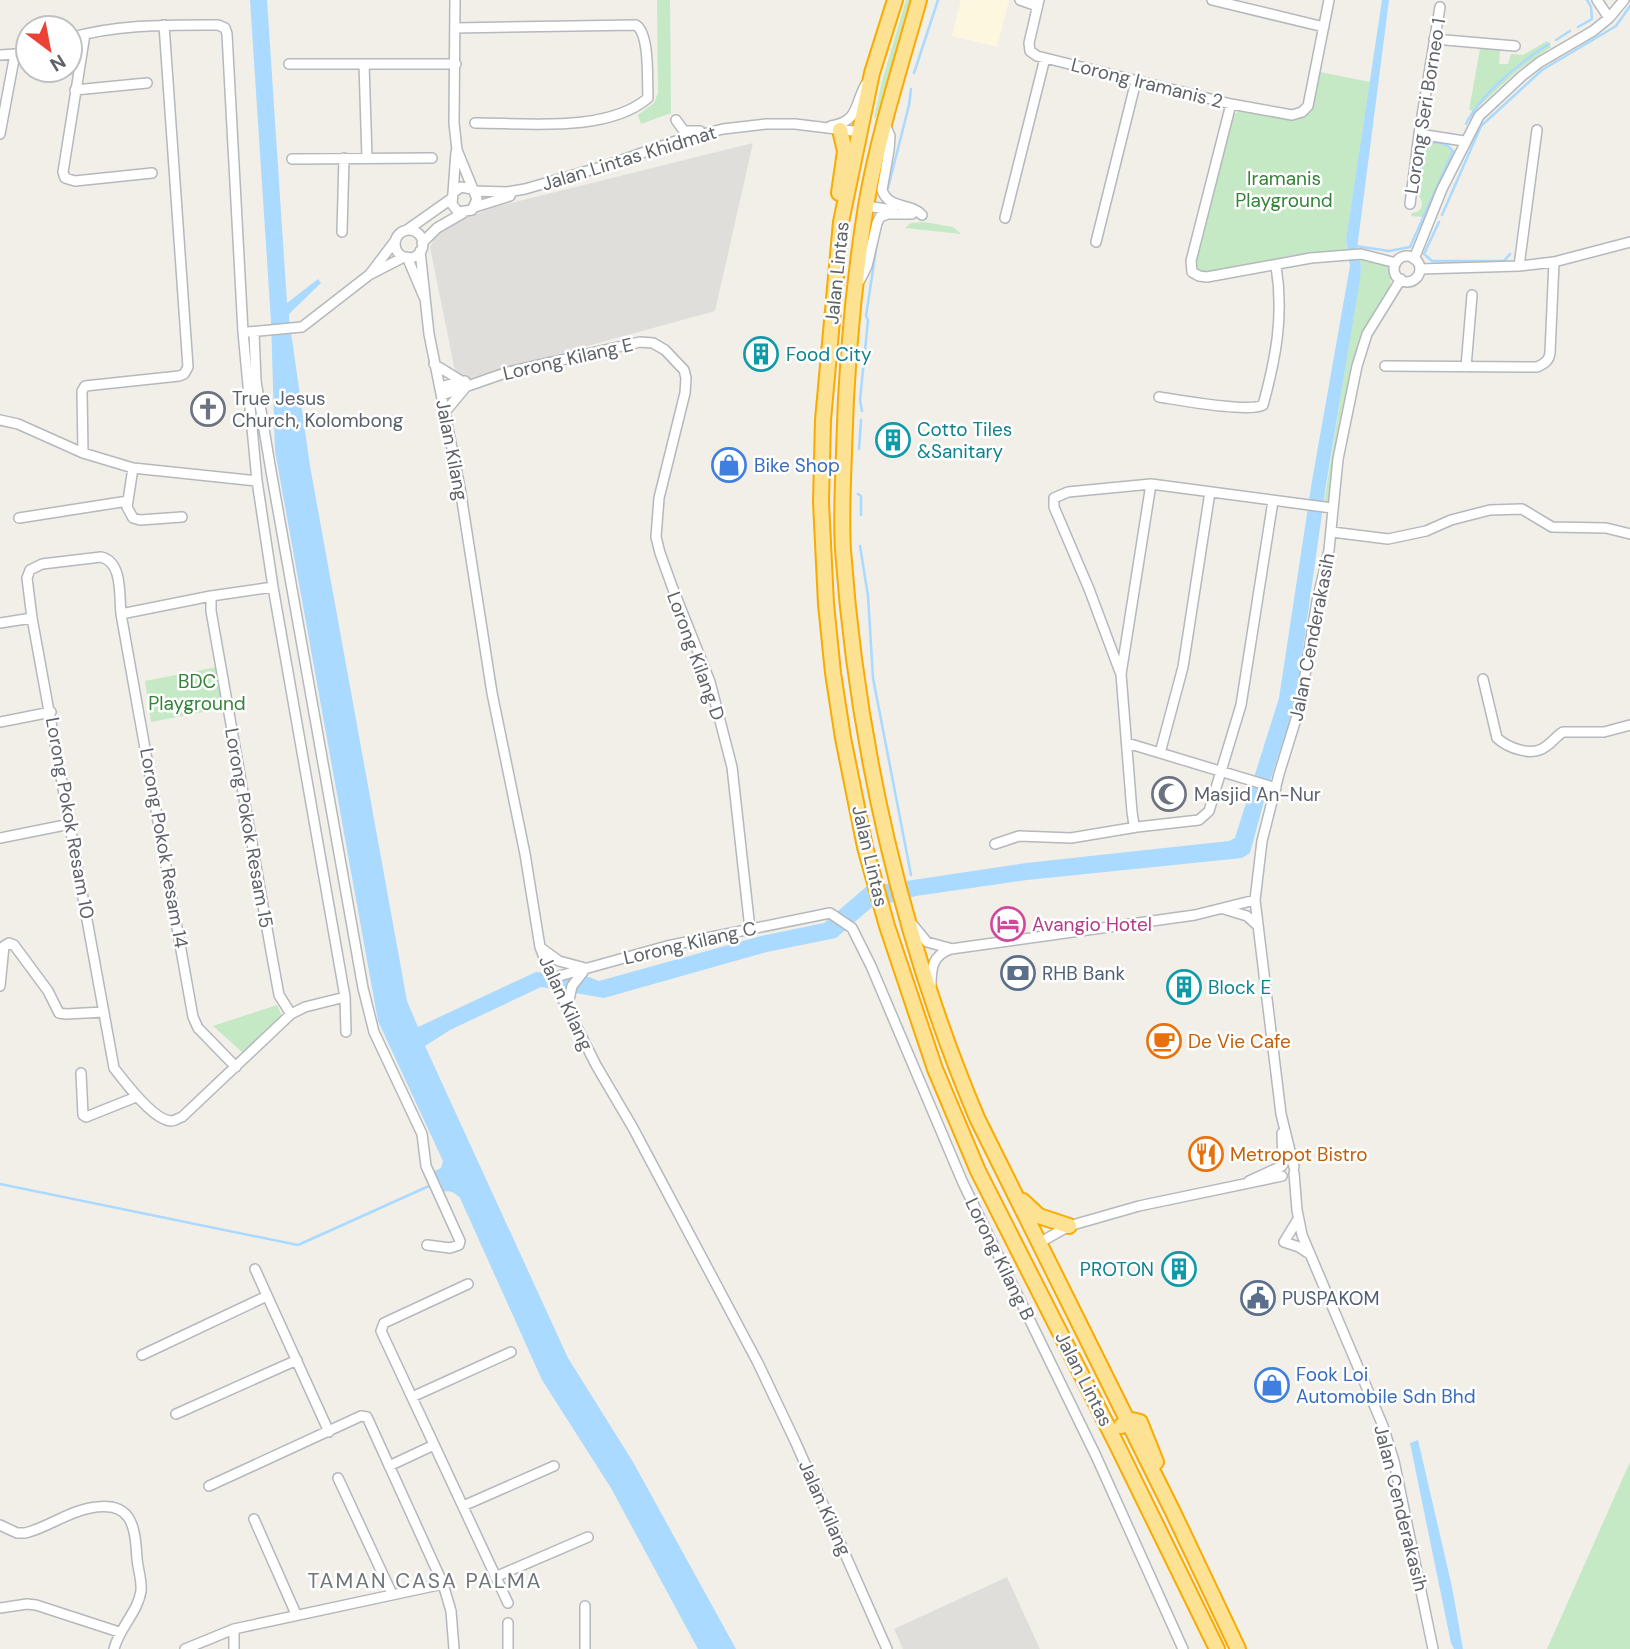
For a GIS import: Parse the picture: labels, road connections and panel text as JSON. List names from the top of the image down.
{
  "streets": {
    "highway": ["Jalan Lintas"],
    "street": [
      "Lorong Iramanis 2",
      "Lorong Seri Borneo 1",
      "Jalan Lintas Khidmat",
      "Lorong Kilang E",
      "Jalan Kilang",
      "Jalan Cenderakasih",
      "Lorong Kilang D",
      "Lorong Pokok Resam 10",
      "Lorong Pokok Resam 15",
      "Lorong Pokok Resam 14",
      "Lorong Kilang C",
      "Lorong Kilang B"
    ]
  },
  "crossings": [
    ["Jalan Lintas Khidmat", "Jalan Lintas"],
    ["Lorong Kilang E", "Jalan Kilang"],
    ["Lorong Kilang E", "Lorong Kilang D"],
    ["Jalan Kilang", "Lorong Kilang C"],
    ["Lorong Kilang D", "Lorong Kilang C"],
    ["Lorong Pokok Resam 10", "Lorong Pokok Resam 14"],
    ["Lorong Kilang C", "Lorong Kilang B"]
  ],
  "districts": ["TAMAN CASA PALMA"],
  "parks": ["Iramanis Playground", "BDC Playground"],
  "places": {
    "building": [
      "Food City",
      "Cotto Tiles &Sanitary",
      "Block E",
      "PROTON"
    ],
    "church": ["True Jesus Church, Kolombong"],
    "shop": ["Bike Shop", "Fook Loi Automobile Sdn Bhd"],
    "mosque": ["Masjid An-Nur"],
    "hotel": ["Avangio Hotel"],
    "bank": ["RHB Bank"],
    "cafe": ["De Vie Cafe"],
    "restaurant": ["Metropot Bistro"],
    "public building": ["PUSPAKOM"]
  },
  "north": "bottom right"
}
